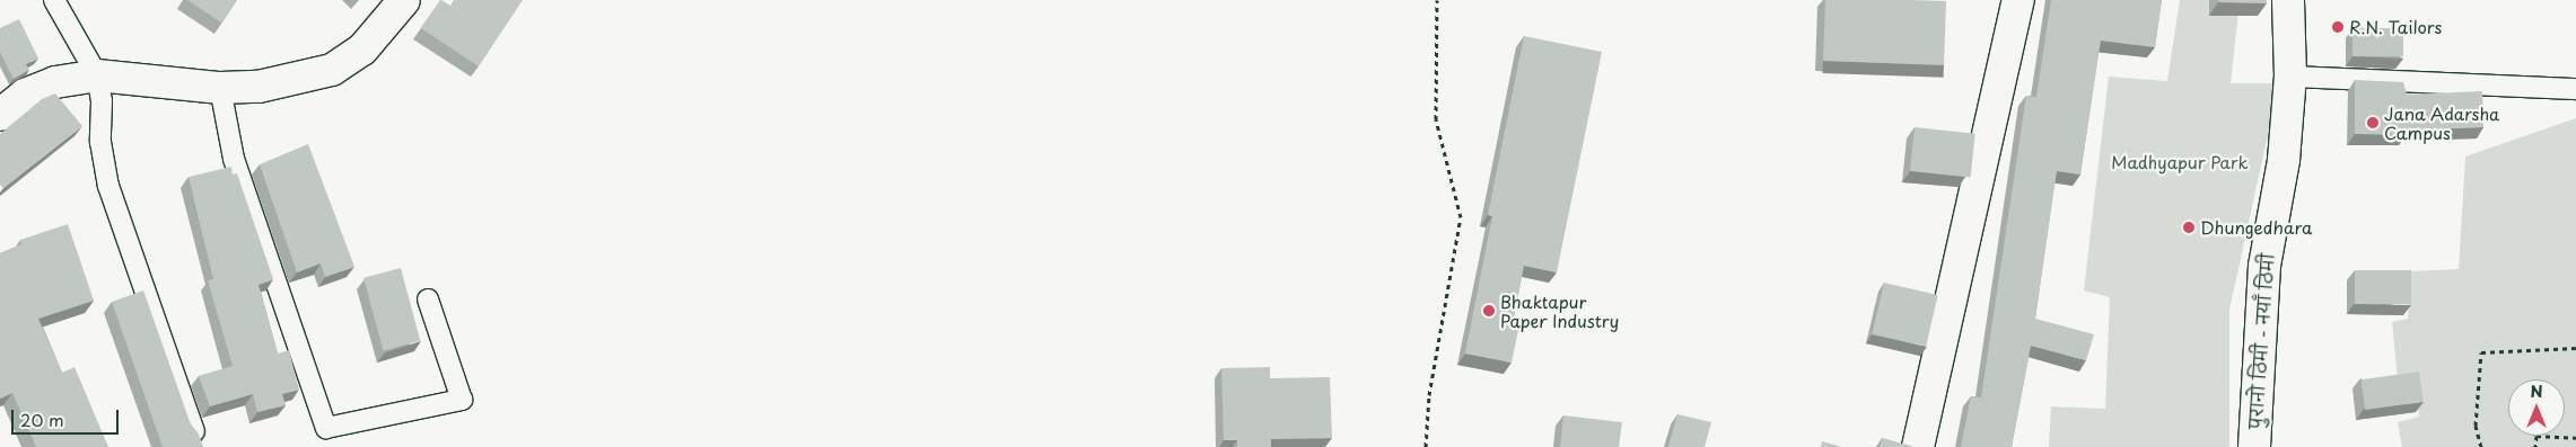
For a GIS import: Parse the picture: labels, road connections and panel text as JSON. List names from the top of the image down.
{
  "streets": {
    "street": ["पुरानो ठिमी - नयाँ ठिमी"]
  },
  "parks": ["Madhyapur Park"],
  "places": [
    "R.N. Tailors",
    "Jana Adarsha Campus",
    "Dhungedhara",
    "Bhaktapur Paper Industry"
  ],
  "scale_bar": "20 m",
  "north": "top"
}
